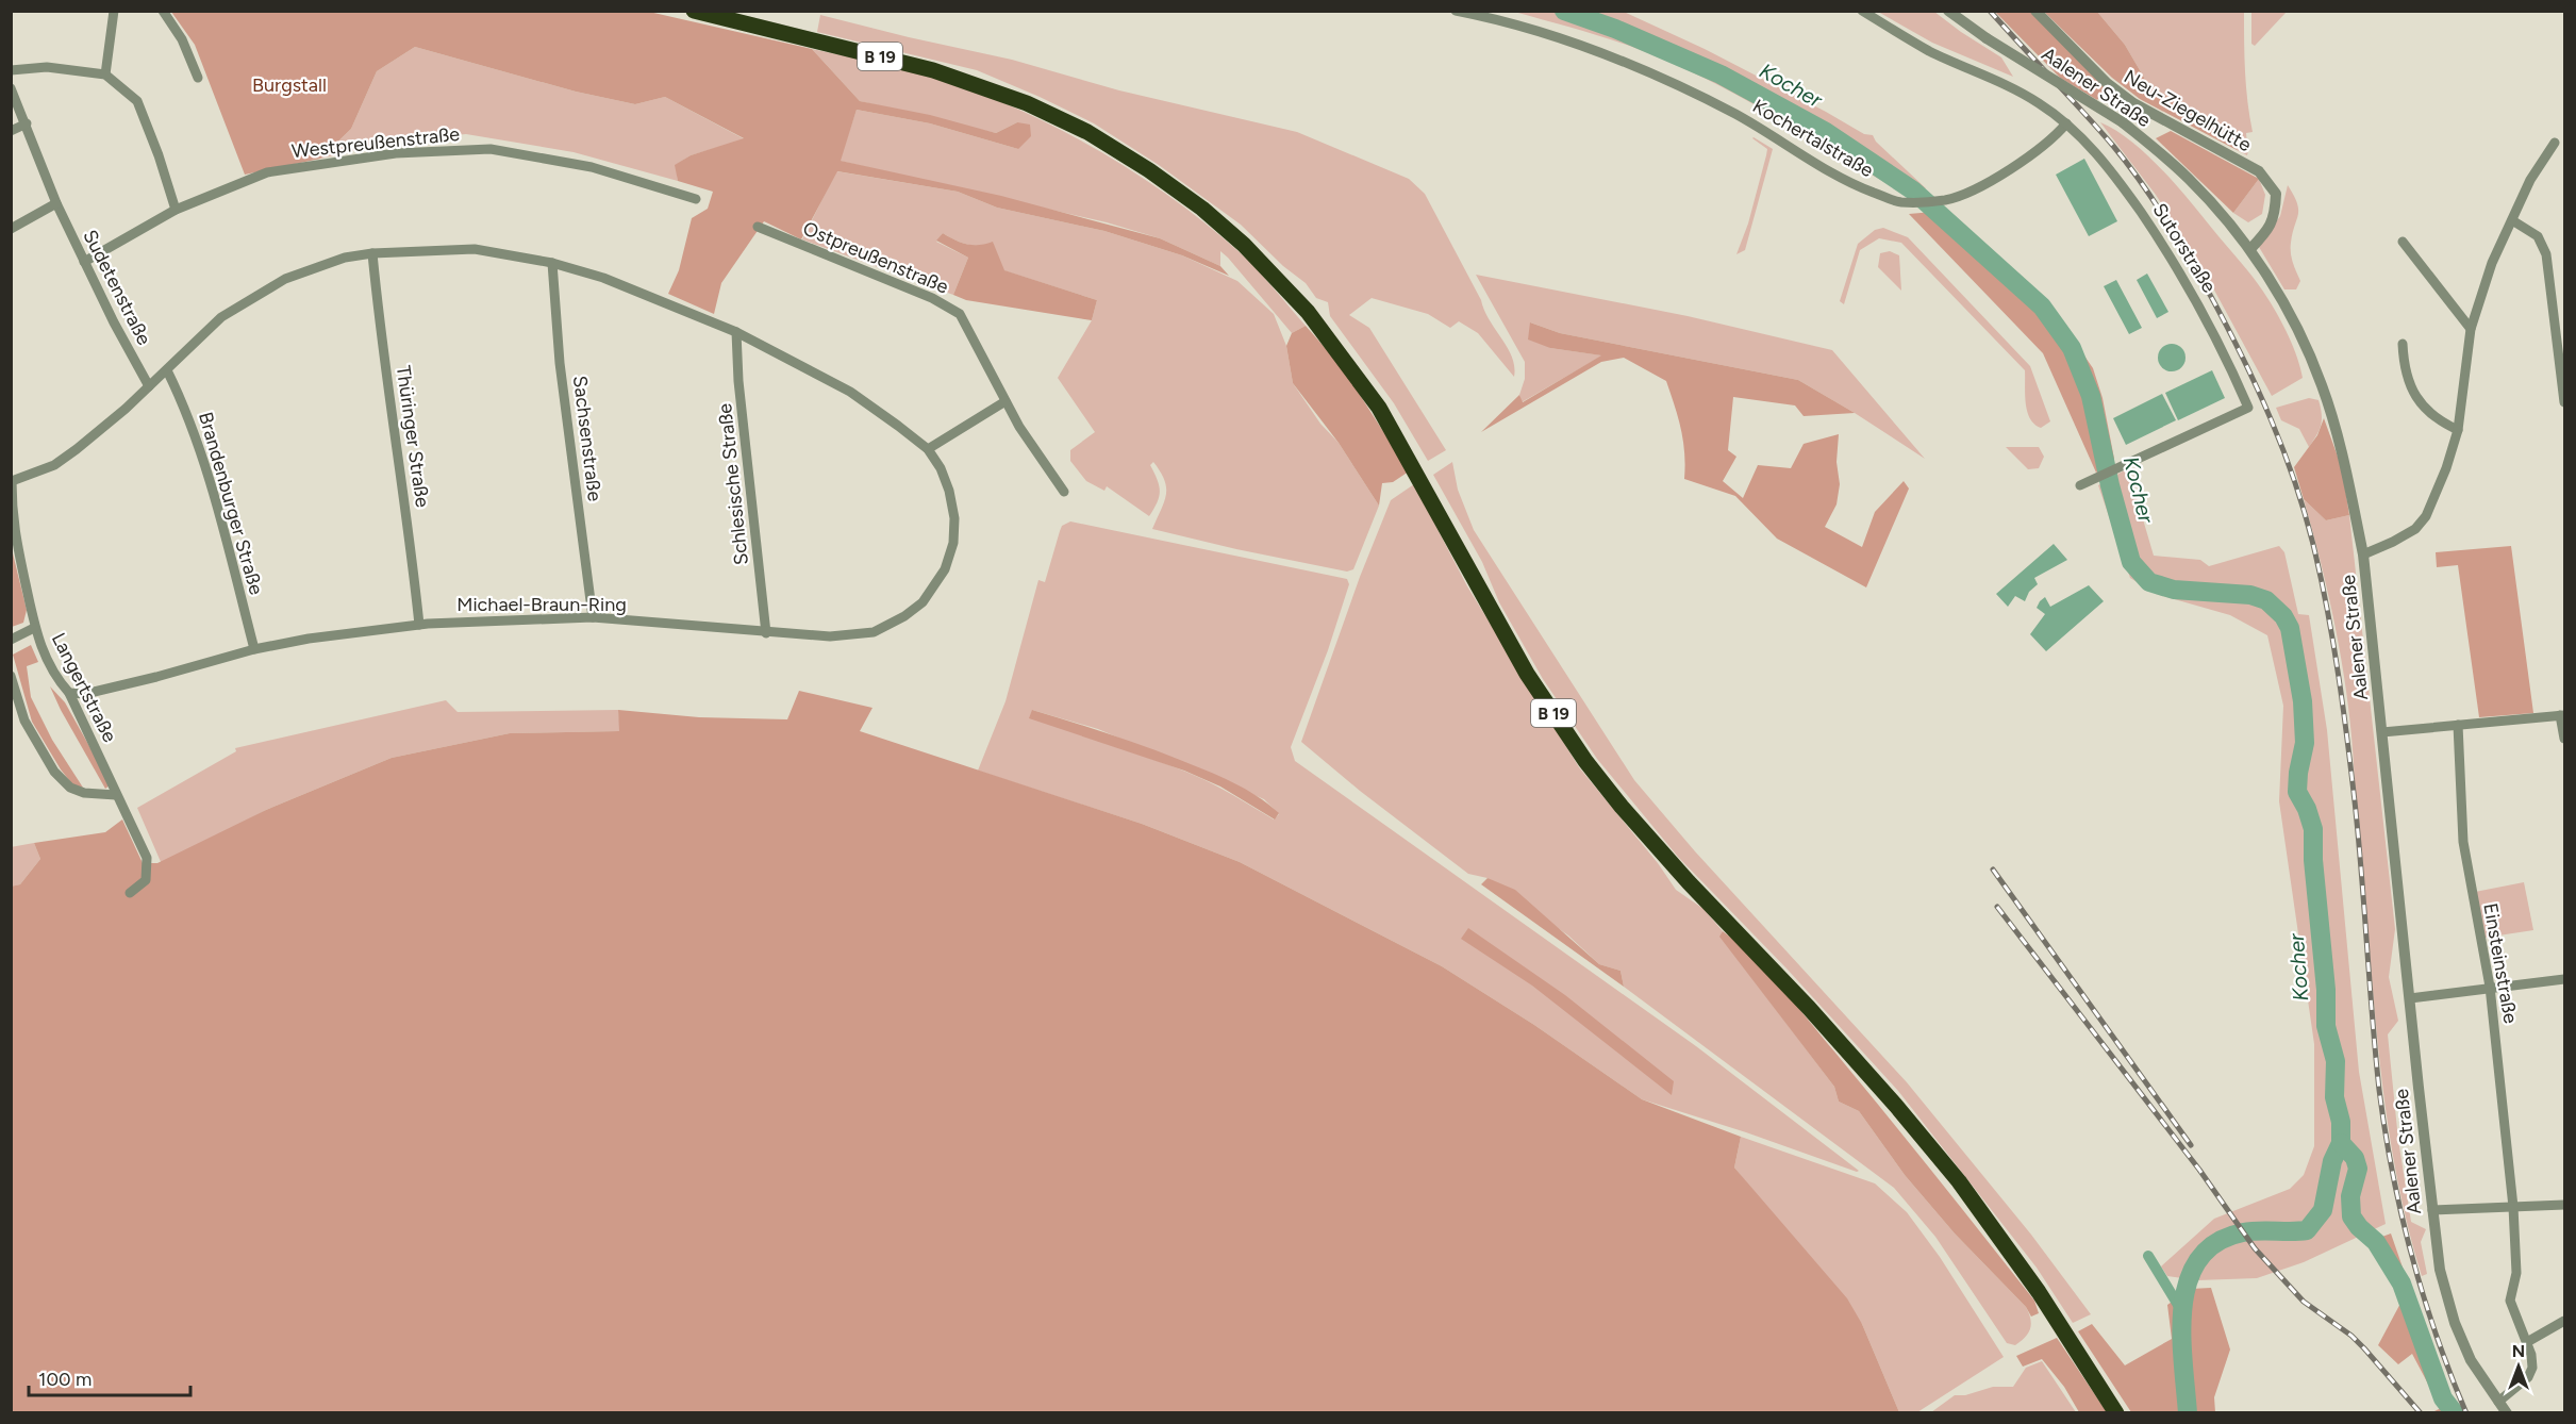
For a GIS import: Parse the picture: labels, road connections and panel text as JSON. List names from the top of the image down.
{
  "streets": {
    "highway": ["B 19"],
    "street": [
      "Aalener Straße",
      "Neu-Ziegelhütte",
      "Kochertalstraße",
      "Westpreußenstraße",
      "Sutorstraße",
      "Ostpreußenstraße",
      "Sudetenstraße",
      "Thüringer Straße",
      "Sachsenstraße",
      "Schlesische Straße",
      "Brandenburger Straße",
      "Michael-Braun-Ring",
      "Langertstraße",
      "Einsteinstraße"
    ]
  },
  "crossings": [
    ["Aalener Straße", "Neu-Ziegelhütte"],
    ["Aalener Straße", "Einsteinstraße"],
    ["Kochertalstraße", "Sutorstraße"],
    ["Westpreußenstraße", "Sudetenstraße"],
    ["Thüringer Straße", "Michael-Braun-Ring"],
    ["Sachsenstraße", "Michael-Braun-Ring"],
    ["Schlesische Straße", "Michael-Braun-Ring"],
    ["Brandenburger Straße", "Michael-Braun-Ring"],
    ["Michael-Braun-Ring", "Langertstraße"]
  ],
  "water": ["Kocher"],
  "parks": ["Burgstall"],
  "scale_bar": "100 m",
  "north": "top"
}
